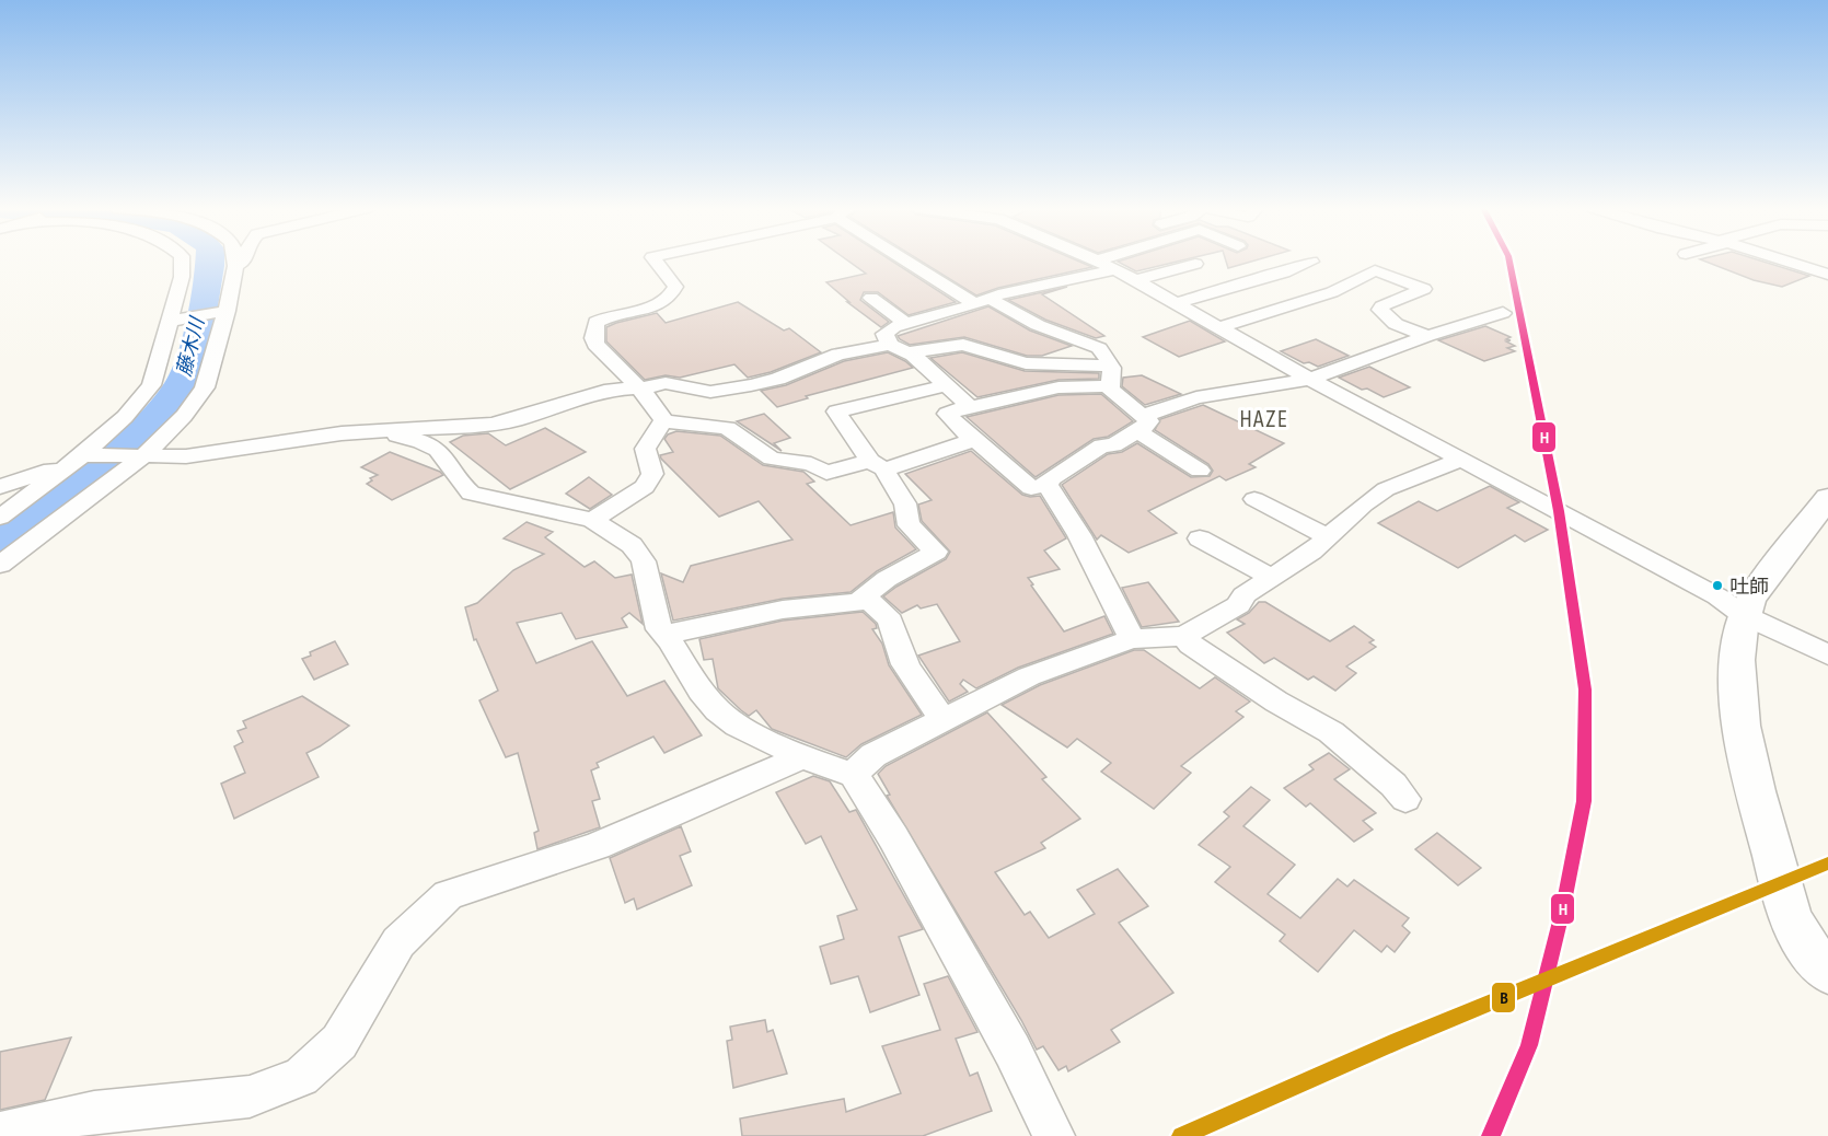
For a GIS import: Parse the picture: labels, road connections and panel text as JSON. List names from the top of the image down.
{
  "districts": ["HAZE"],
  "water": ["藤木川"],
  "places": ["吐師"],
  "lines": ["transit line H", "transit line B"]
}
